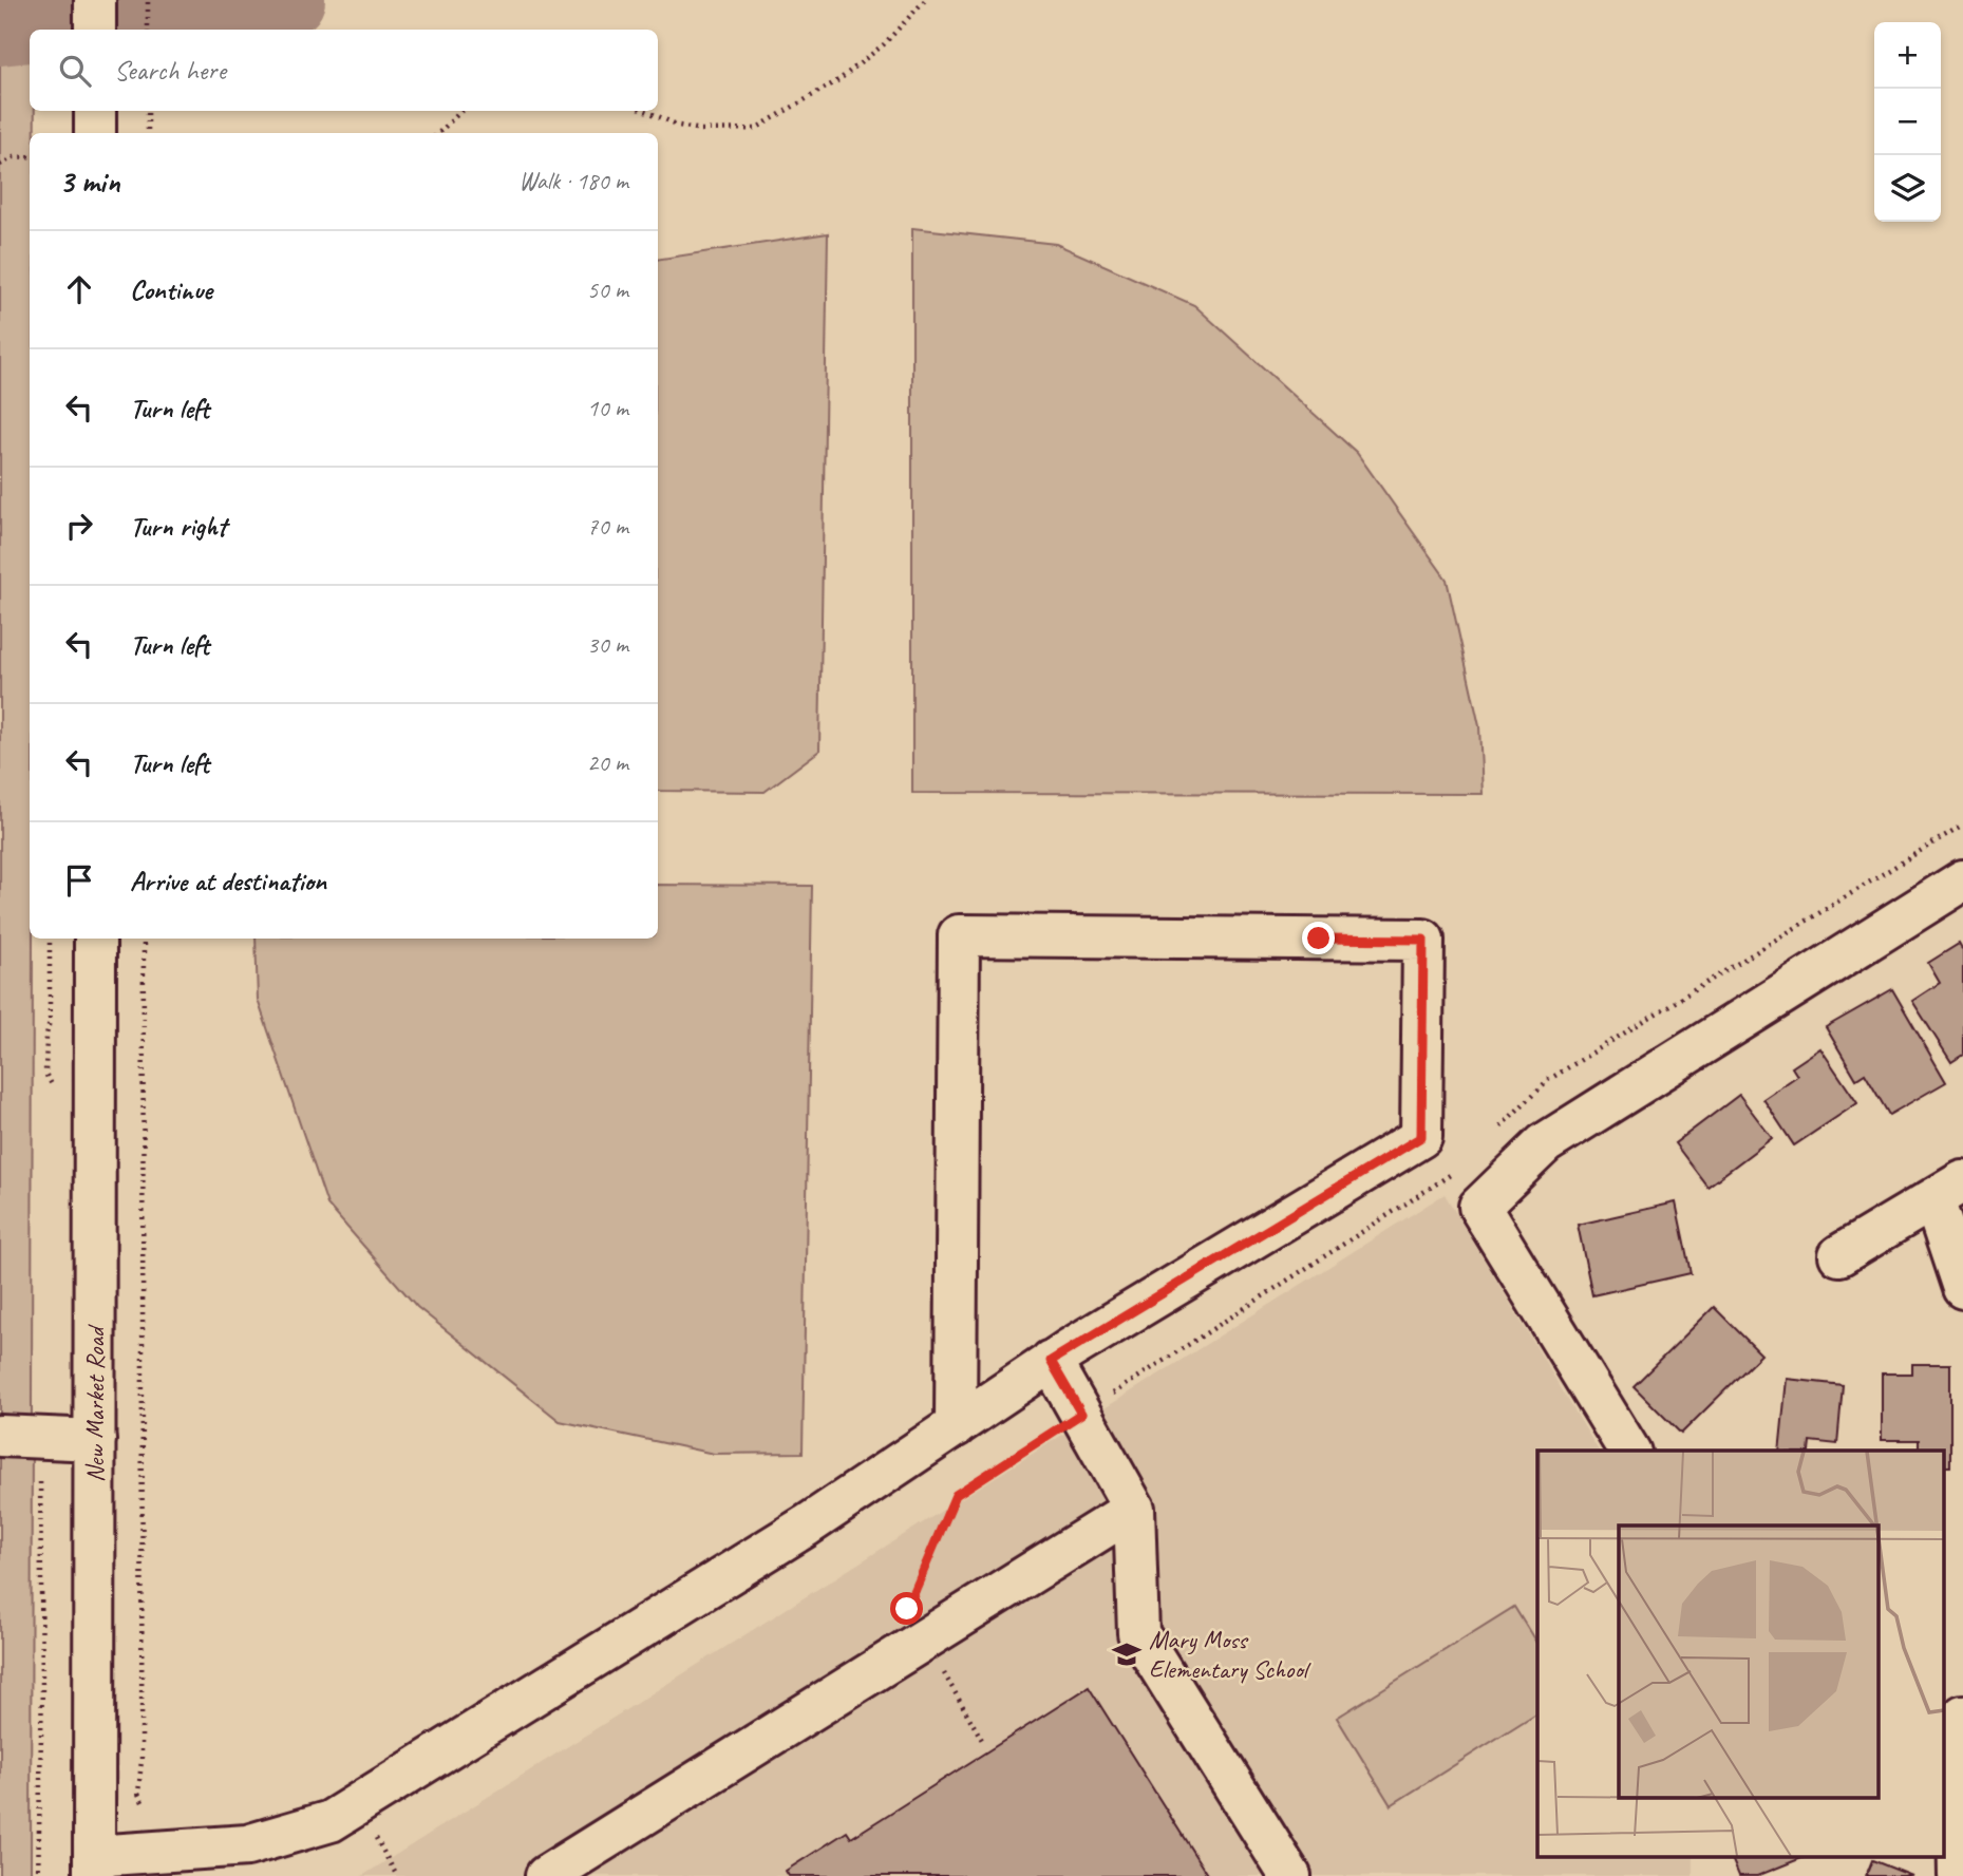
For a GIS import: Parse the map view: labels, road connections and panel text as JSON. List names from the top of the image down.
{
  "streets": {
    "street": ["New Market Road"]
  },
  "places": {
    "school or university": ["Mary Moss Elementary School"]
  },
  "page": {
    "map_buttons": ["+", "−"],
    "search": "Search here",
    "heading": ["3 min", "Walk · 180 m"],
    "list": [
      ["Continue", "50 m"],
      ["Turn left", "10 m"],
      ["Turn right", "70 m"],
      ["Turn left", "30 m"],
      ["Turn left", "20 m"],
      "Arrive at destination"
    ]
  }
}
